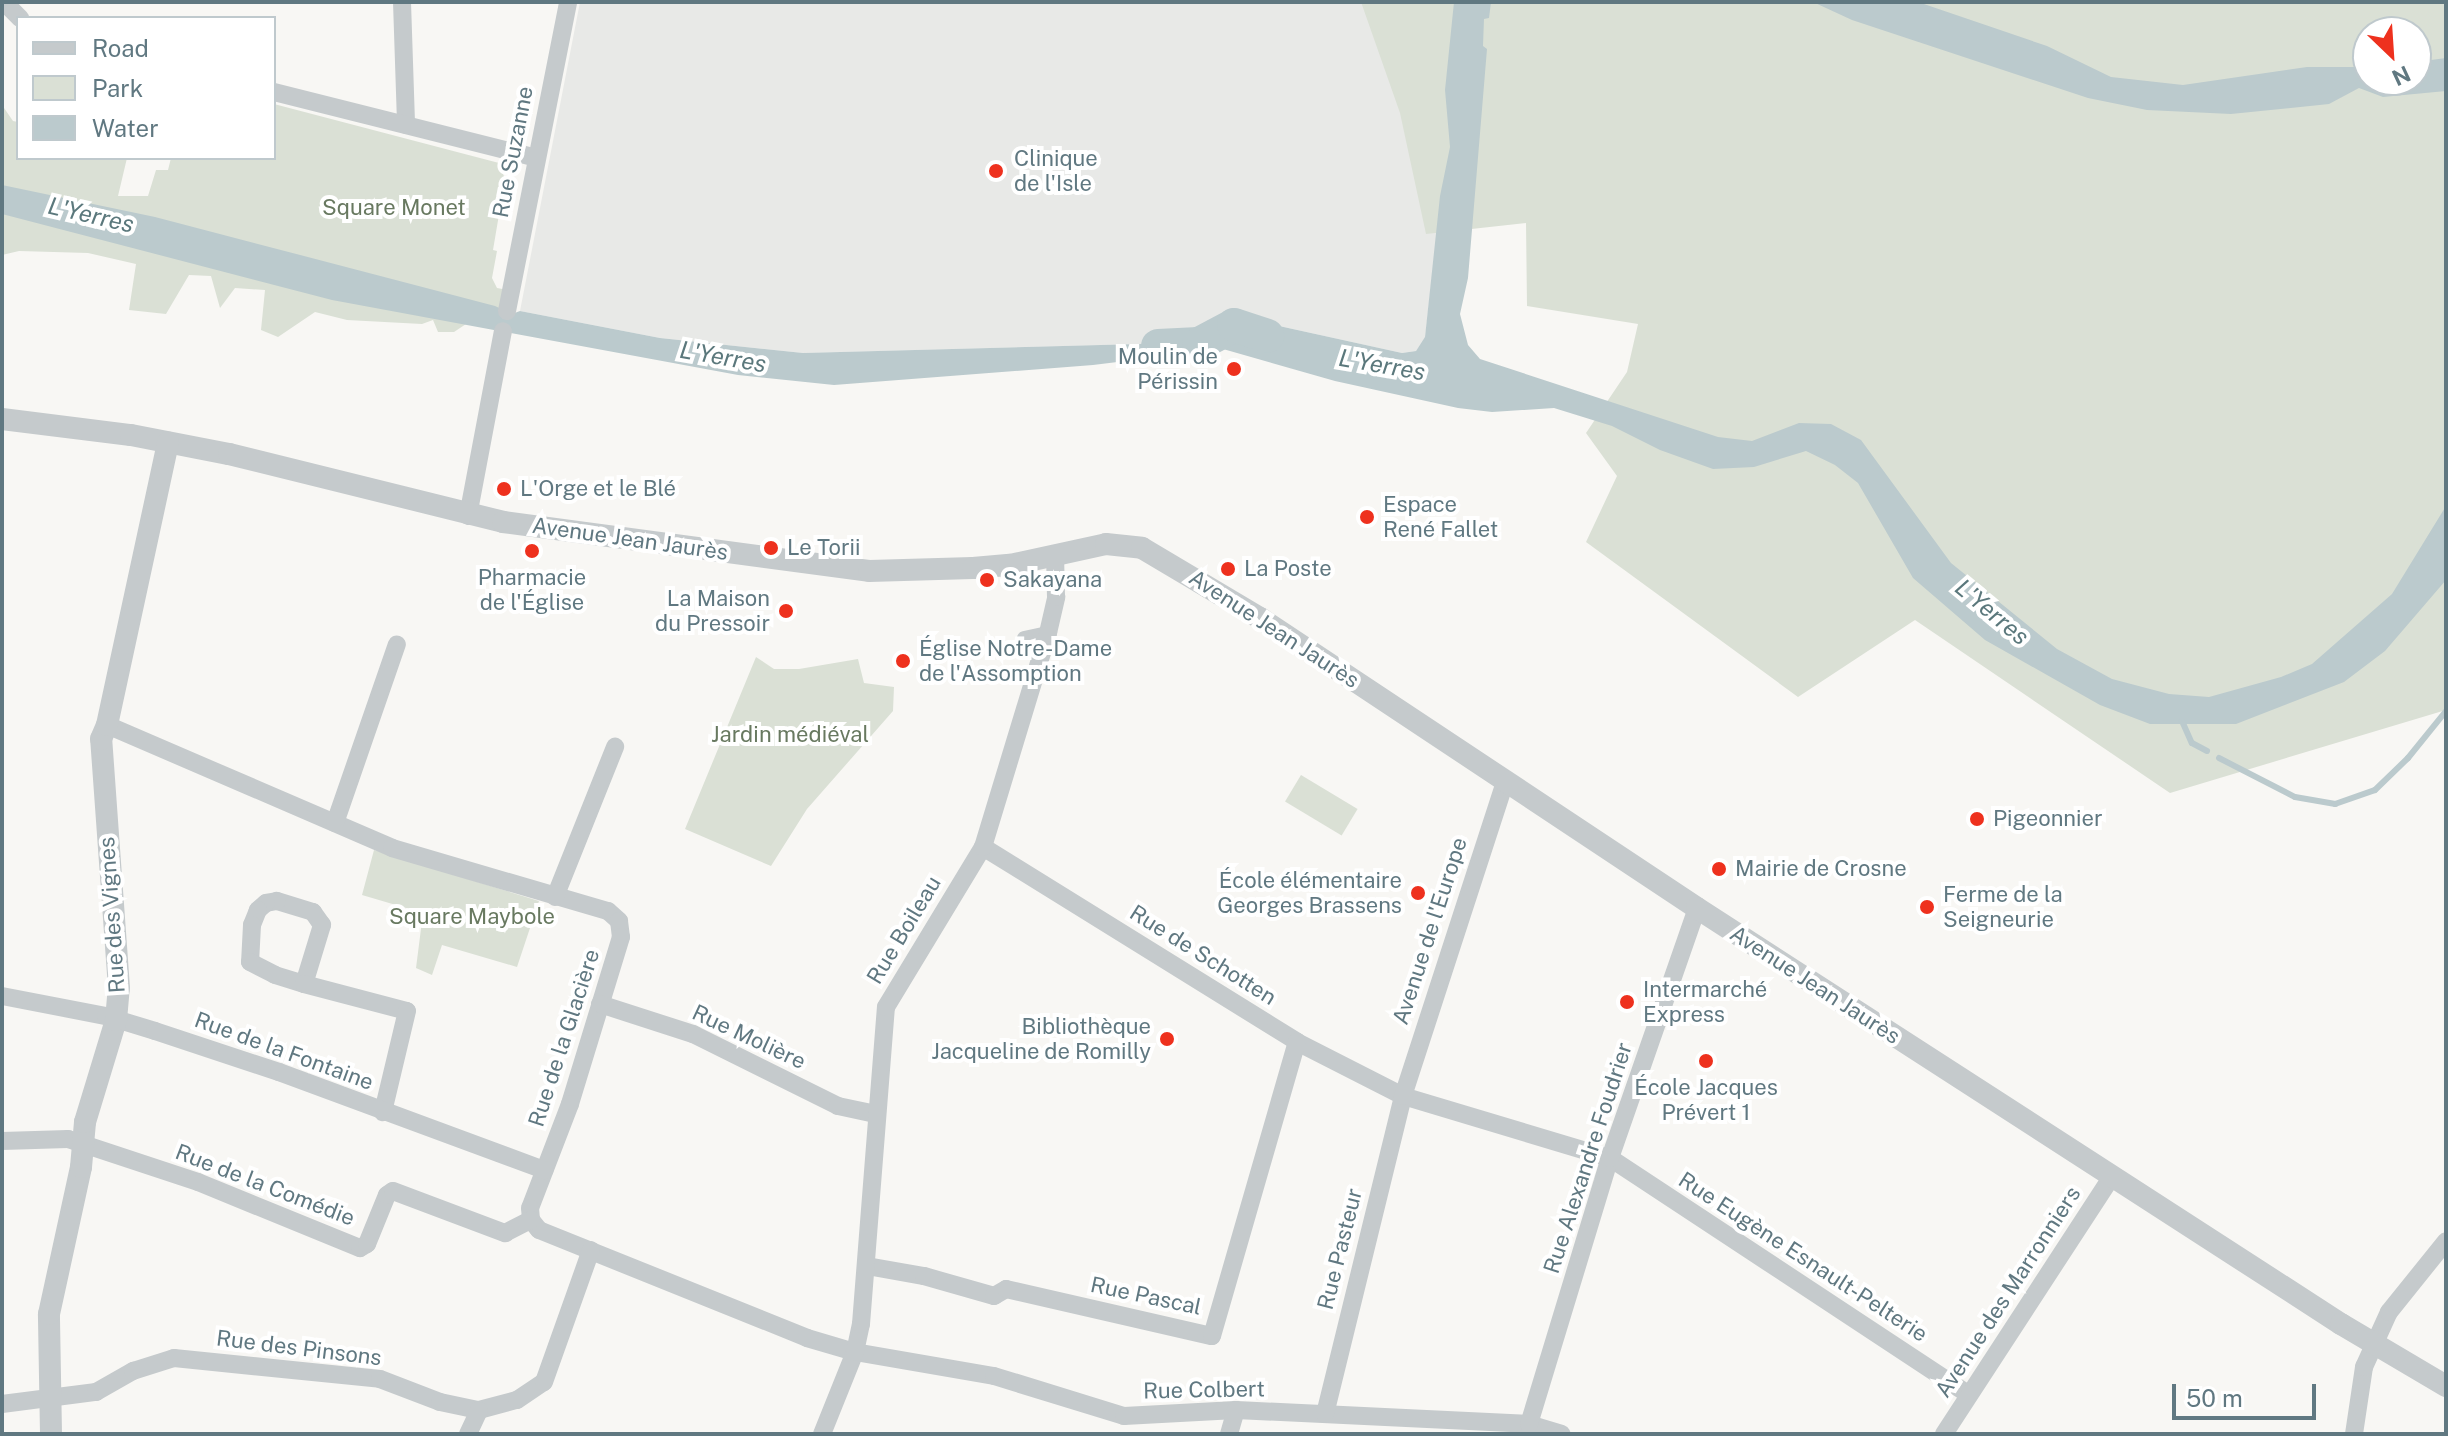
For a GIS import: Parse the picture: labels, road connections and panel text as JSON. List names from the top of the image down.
{
  "streets": {
    "street": [
      "Rue Suzanne",
      "Avenue Jean Jaurès",
      "Rue des Vignes",
      "Rue Boileau",
      "Avenue de l'Europe",
      "Rue de Schotten",
      "Rue Molière",
      "Rue de la Glacière",
      "Rue de la Fontaine",
      "Rue Alexandre Foudrier",
      "Rue de la Comédie",
      "Rue Pasteur",
      "Rue Eugène Esnault-Pelterie",
      "Avenue des Marronniers",
      "Rue Pascal",
      "Rue des Pinsons",
      "Rue Colbert"
    ]
  },
  "crossings": [
    ["Avenue Jean Jaurès", "Rue des Vignes"],
    ["Avenue Jean Jaurès", "Rue Boileau"],
    ["Avenue Jean Jaurès", "Avenue de l'Europe"],
    ["Avenue Jean Jaurès", "Rue Alexandre Foudrier"],
    ["Avenue Jean Jaurès", "Avenue des Marronniers"],
    ["Rue des Vignes", "Rue de la Glacière"],
    ["Rue des Vignes", "Rue de la Fontaine"],
    ["Rue des Vignes", "Rue de la Comédie"],
    ["Rue des Vignes", "Rue des Pinsons"],
    ["Rue Boileau", "Rue de Schotten"],
    ["Rue Boileau", "Rue Molière"],
    ["Rue Boileau", "Rue Pascal"],
    ["Rue Boileau", "Rue Colbert"],
    ["Avenue de l'Europe", "Rue de Schotten"],
    ["Avenue de l'Europe", "Rue Pasteur"],
    ["Avenue de l'Europe", "Rue Eugène Esnault-Pelterie"],
    ["Rue de Schotten", "Rue Pasteur"],
    ["Rue de Schotten", "Rue Eugène Esnault-Pelterie"],
    ["Rue de Schotten", "Rue Pascal"],
    ["Rue Molière", "Rue de la Glacière"],
    ["Rue de la Glacière", "Rue de la Fontaine"],
    ["Rue de la Glacière", "Rue de la Comédie"],
    ["Rue Alexandre Foudrier", "Rue Eugène Esnault-Pelterie"],
    ["Rue Alexandre Foudrier", "Rue Colbert"],
    ["Rue Pasteur", "Rue Eugène Esnault-Pelterie"],
    ["Rue Pasteur", "Rue Colbert"],
    ["Rue Eugène Esnault-Pelterie", "Avenue des Marronniers"]
  ],
  "water": ["L'Yerres"],
  "parks": ["Square Monet", "Jardin médiéval", "Square Maybole"],
  "places": [
    "Clinique de l'Isle",
    "Moulin de Périssin",
    "L'Orge et le Blé",
    "Espace René Fallet",
    "Le Torii",
    "Pharmacie de l'Église",
    "La Poste",
    "Sakayana",
    "La Maison du Pressoir",
    "Église Notre-Dame de l'Assomption",
    "Pigeonnier",
    "Mairie de Crosne",
    "École élémentaire Georges Brassens",
    "Ferme de la Seigneurie",
    "Intermarché Express",
    "Bibliothèque Jacqueline de Romilly",
    "École Jacques Prévert 1"
  ],
  "legend": ["Road", "Park", "Water"],
  "scale_bar": "50 m",
  "north": "bottom right"
}
